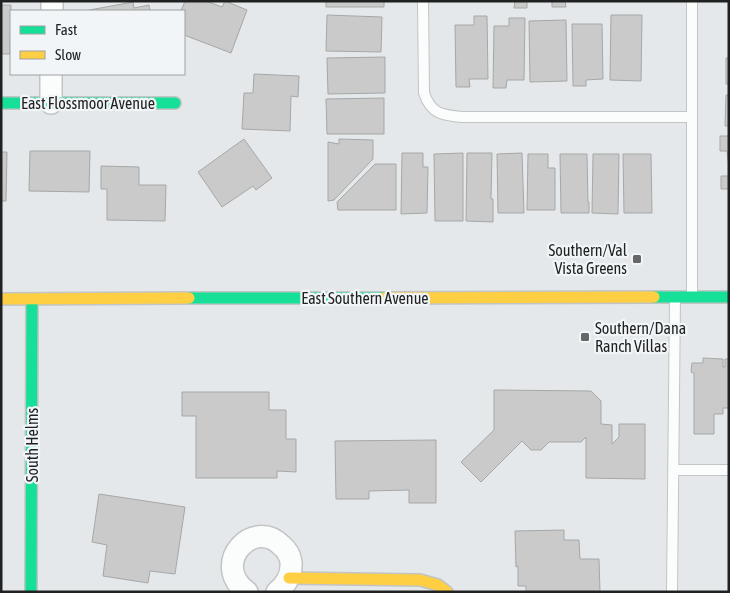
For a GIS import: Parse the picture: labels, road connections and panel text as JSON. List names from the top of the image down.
{
  "streets": {
    "main road": ["East Flossmoor Avenue", "East Southern Avenue", "South Helms"]
  },
  "crossings": [
    ["East Southern Avenue", "South Helms"]
  ],
  "places": {
    "transit": ["Southern/Val Vista Greens", "Southern/Dana Ranch Villas"]
  },
  "legend": ["Fast", "Slow"]
}
